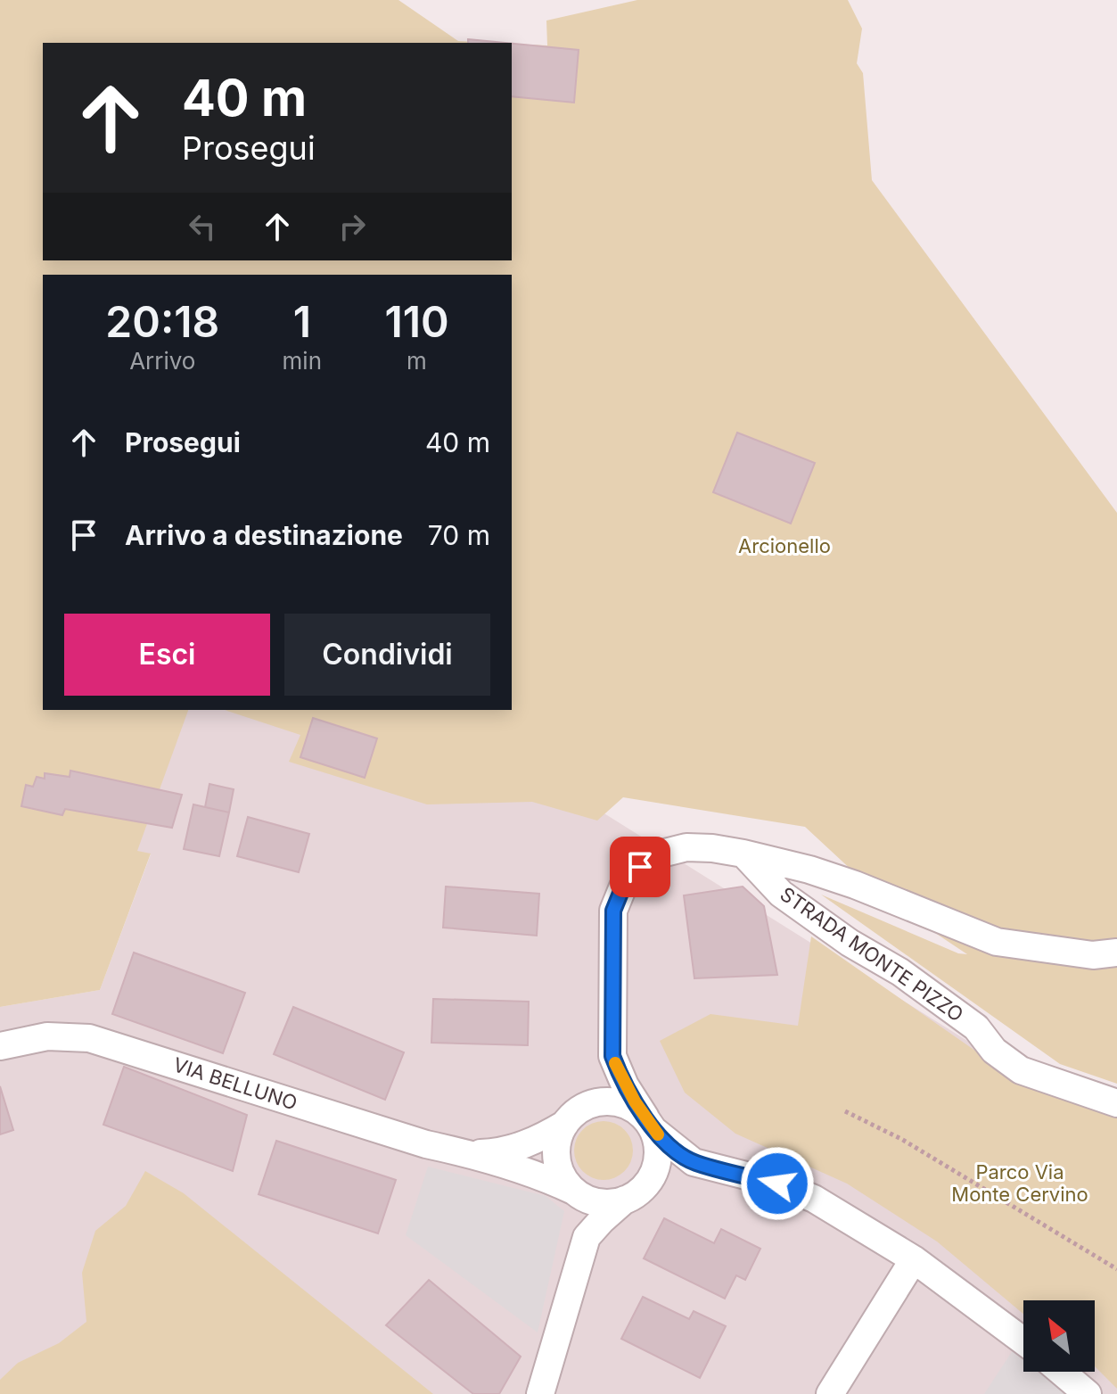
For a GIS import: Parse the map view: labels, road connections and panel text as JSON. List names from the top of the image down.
{
  "streets": {
    "street": ["STRADA MONTE PIZZO", "VIA BELLUNO"]
  },
  "parks": ["Arcionello", "Parco Via Monte Cervino"],
  "north": "top left",
  "page": {
    "turn": ["40 m", "Prosegui"],
    "eta": [
      "20:18",
      "Arrivo",
      "1",
      "min",
      "110",
      "m"
    ],
    "list": [
      {
        "name": "Prosegui",
        "value": "40 m"
      },
      {
        "name": "Arrivo a destinazione",
        "value": "70 m"
      }
    ],
    "buttons": ["Esci", "Condividi"]
  }
}
